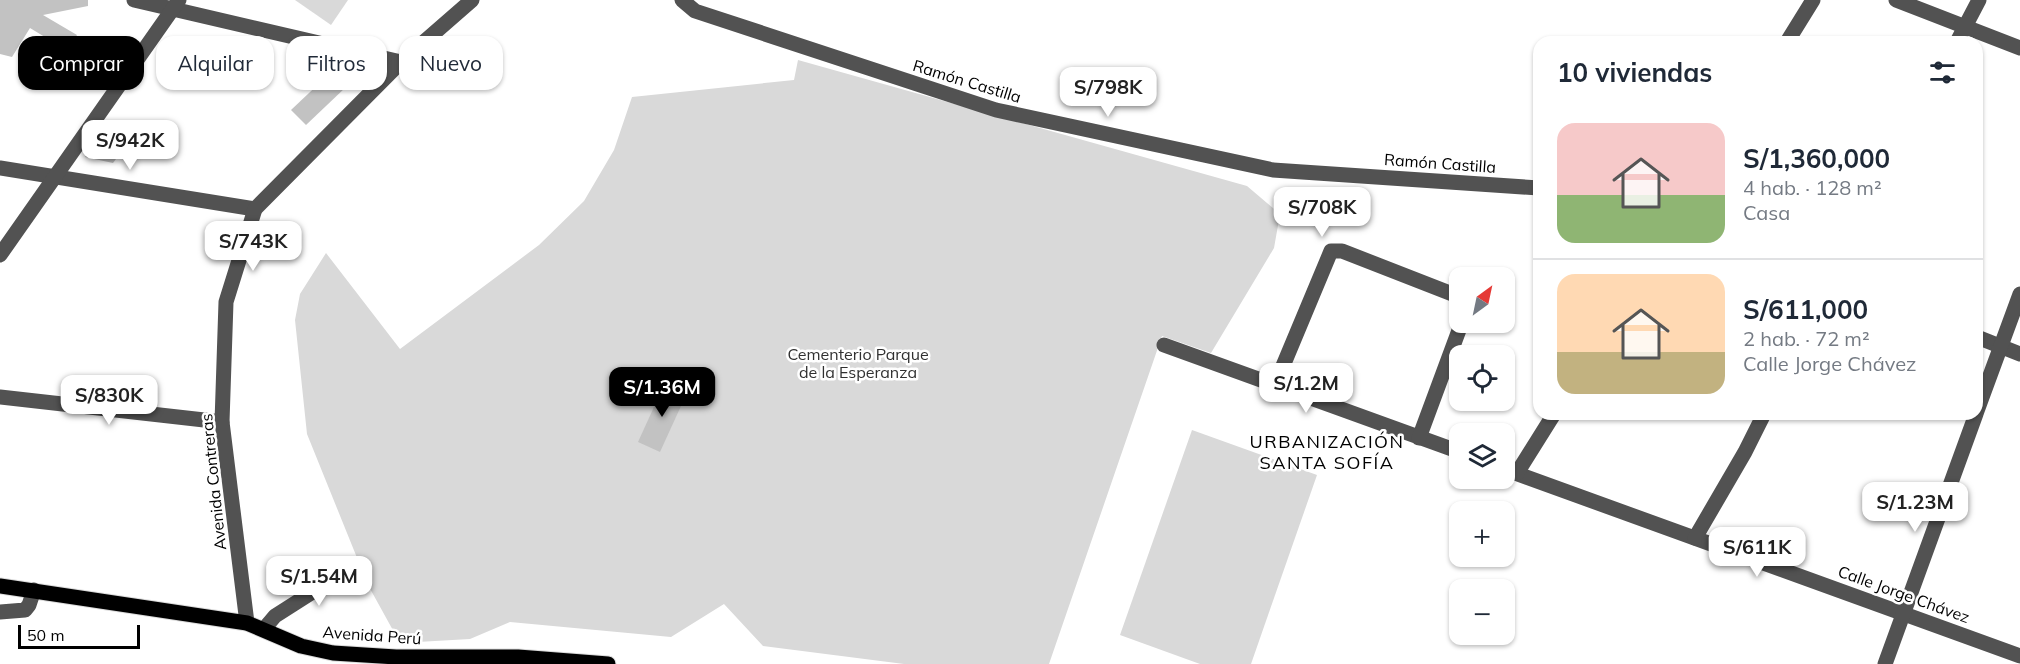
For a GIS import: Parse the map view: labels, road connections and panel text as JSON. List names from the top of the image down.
{
  "streets": {
    "main road": ["Avenida Perú"],
    "street": ["Ramón Castilla", "Avenida Contreras", "Calle Jorge Chávez"]
  },
  "crossings": [
    ["Avenida Contreras", "Avenida Perú"]
  ],
  "districts": ["URBANIZACIÓN SANTA SOFÍA"],
  "parks": ["Cementerio Parque de la Esperanza"],
  "scale_bar": "50 m",
  "north": "top right",
  "page": {
    "chip": [
      "Comprar",
      "Alquilar",
      "Filtros",
      "Nuevo"
    ],
    "heading": "10 viviendas",
    "price": [
      "S/798K",
      "S/942K",
      "S/708K",
      "S/743K",
      "S/1.2M",
      "S/1.36M",
      "S/830K",
      "S/1.23M",
      "S/611K",
      "S/1.54M"
    ],
    "list": [
      {
        "name": "S/1,360,000",
        "note": "4 hab. · 128 m² · Casa"
      },
      {
        "name": "S/611,000",
        "note": "2 hab. · 72 m² · Calle Jorge Chávez"
      }
    ],
    "map_buttons": ["+", "−"],
    "scale": "50 m"
  }
}
